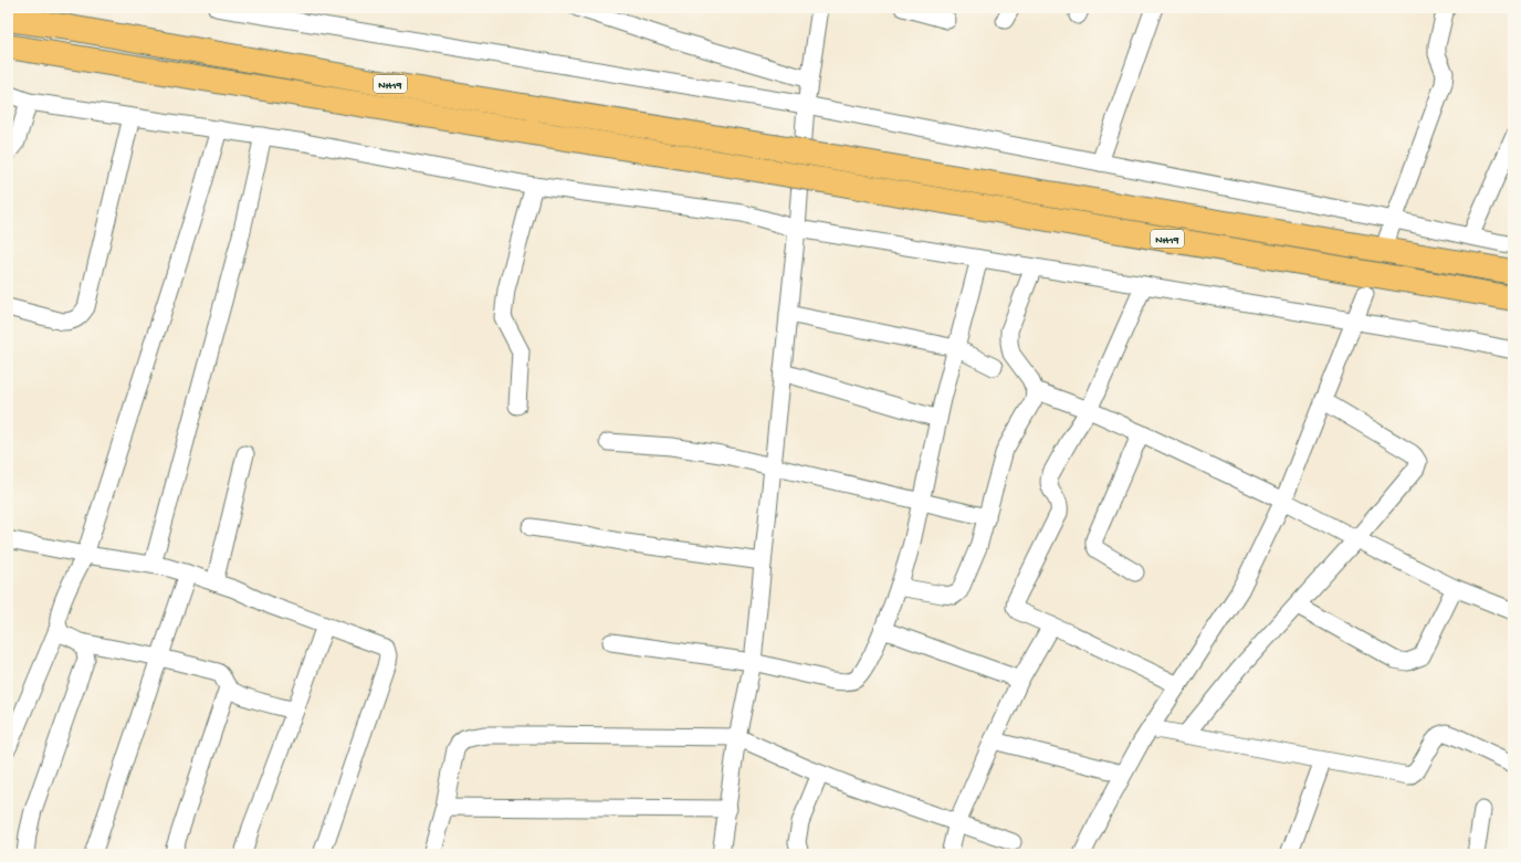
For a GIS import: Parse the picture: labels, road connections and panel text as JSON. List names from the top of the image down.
{
  "streets": {
    "highway": ["NH19"]
  }
}
